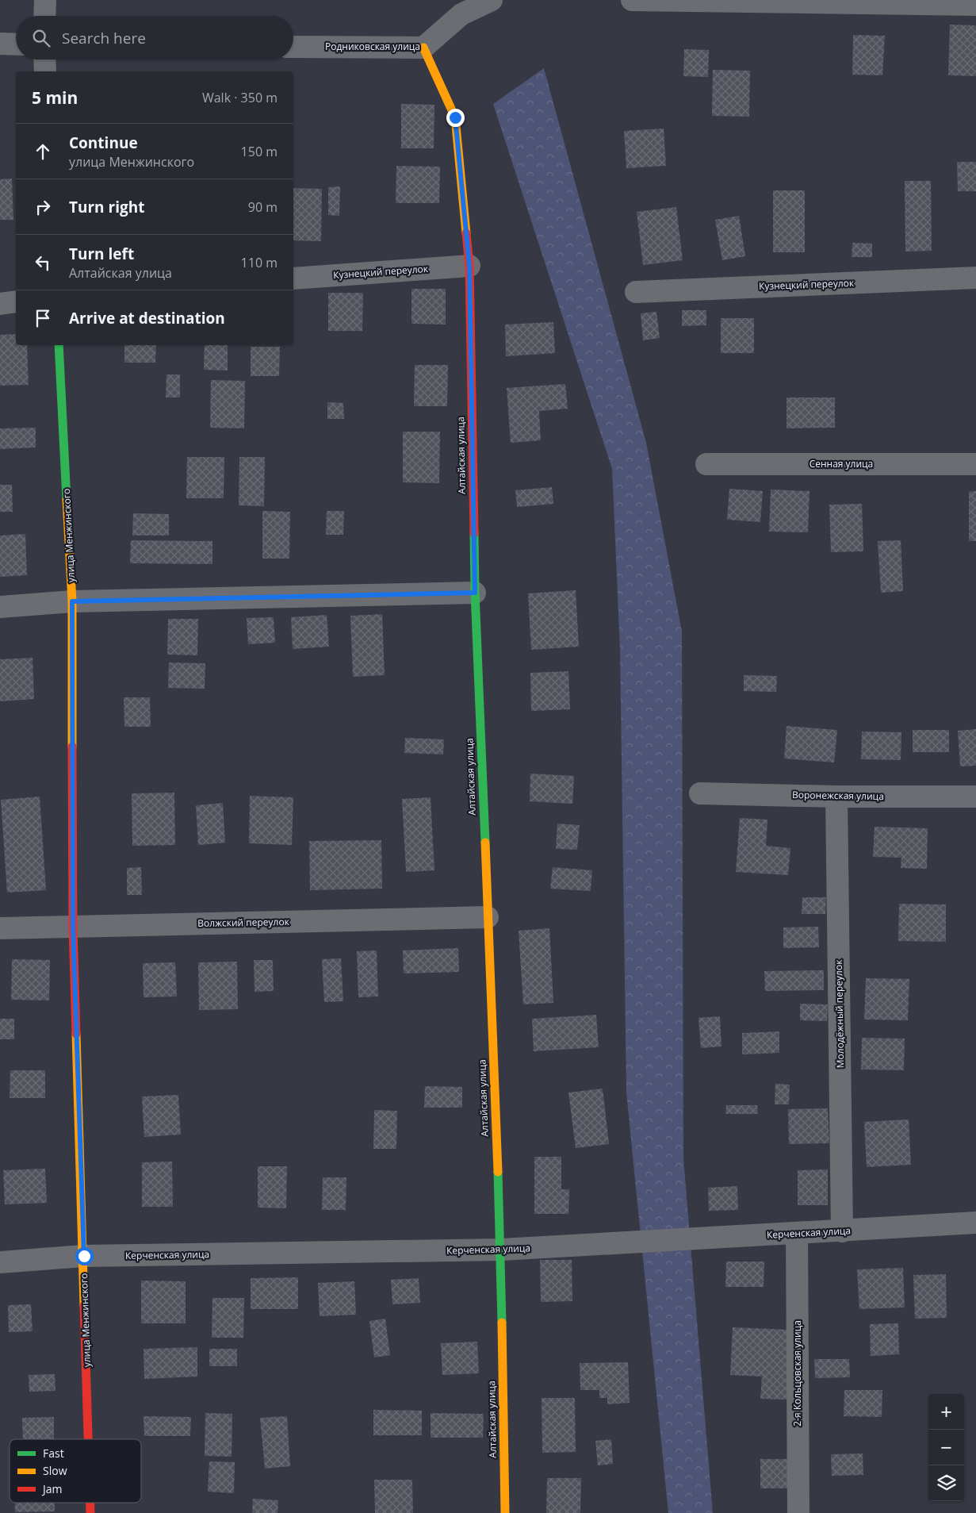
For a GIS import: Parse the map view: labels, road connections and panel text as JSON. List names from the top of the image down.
{
  "streets": {
    "street": [
      "Родниковская улица",
      "Кузнецкий переулок",
      "Алтайская улица",
      "Сенная улица",
      "улица Менжинского",
      "Воронежская улица",
      "Волжский переулок",
      "Молодёжный переулок",
      "Керченская улица",
      "2-я Кольцовская улица"
    ]
  },
  "crossings": [
    ["Родниковская улица", "Алтайская улица"],
    ["Кузнецкий переулок", "Алтайская улица"],
    ["Алтайская улица", "Волжский переулок"],
    ["Алтайская улица", "Керченская улица"],
    ["улица Менжинского", "Волжский переулок"],
    ["улица Менжинского", "Керченская улица"],
    ["Воронежская улица", "Молодёжный переулок"],
    ["Молодёжный переулок", "Керченская улица"],
    ["Керченская улица", "2-я Кольцовская улица"]
  ],
  "legend": ["Fast", "Slow", "Jam"],
  "page": {
    "search": "Search here",
    "heading": ["5 min", "Walk · 350 m"],
    "list": [
      ["Continue", "улица Менжинского", "150 m"],
      ["Turn right", "90 m"],
      ["Turn left", "Алтайская улица", "110 m"],
      "Arrive at destination"
    ],
    "map_buttons": ["+", "−"]
  }
}
